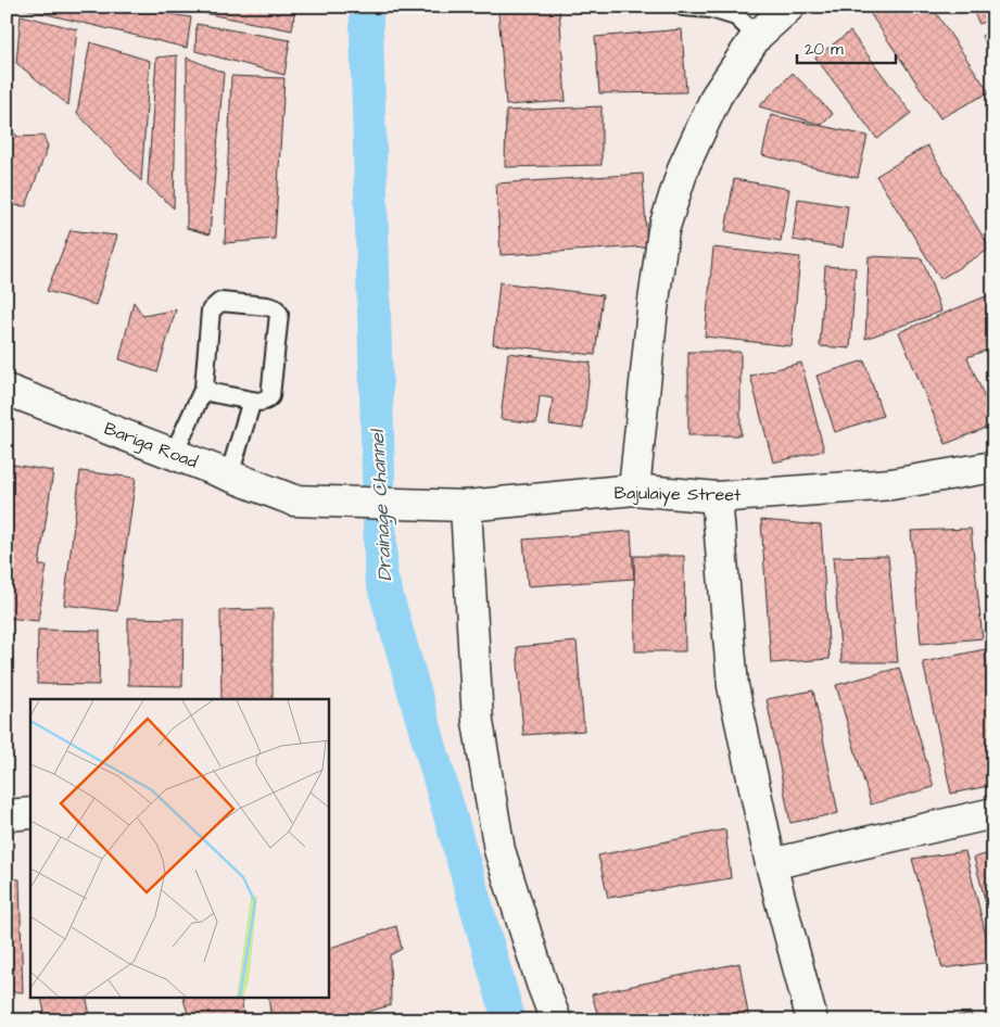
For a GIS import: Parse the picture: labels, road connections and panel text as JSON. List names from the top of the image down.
{
  "streets": {
    "street": ["Bariga Road", "Bajulaiye Street"]
  },
  "crossings": [
    ["Bariga Road", "Bajulaiye Street"]
  ],
  "water": ["Drainage Channel"],
  "scale_bar": "20 m"
}
